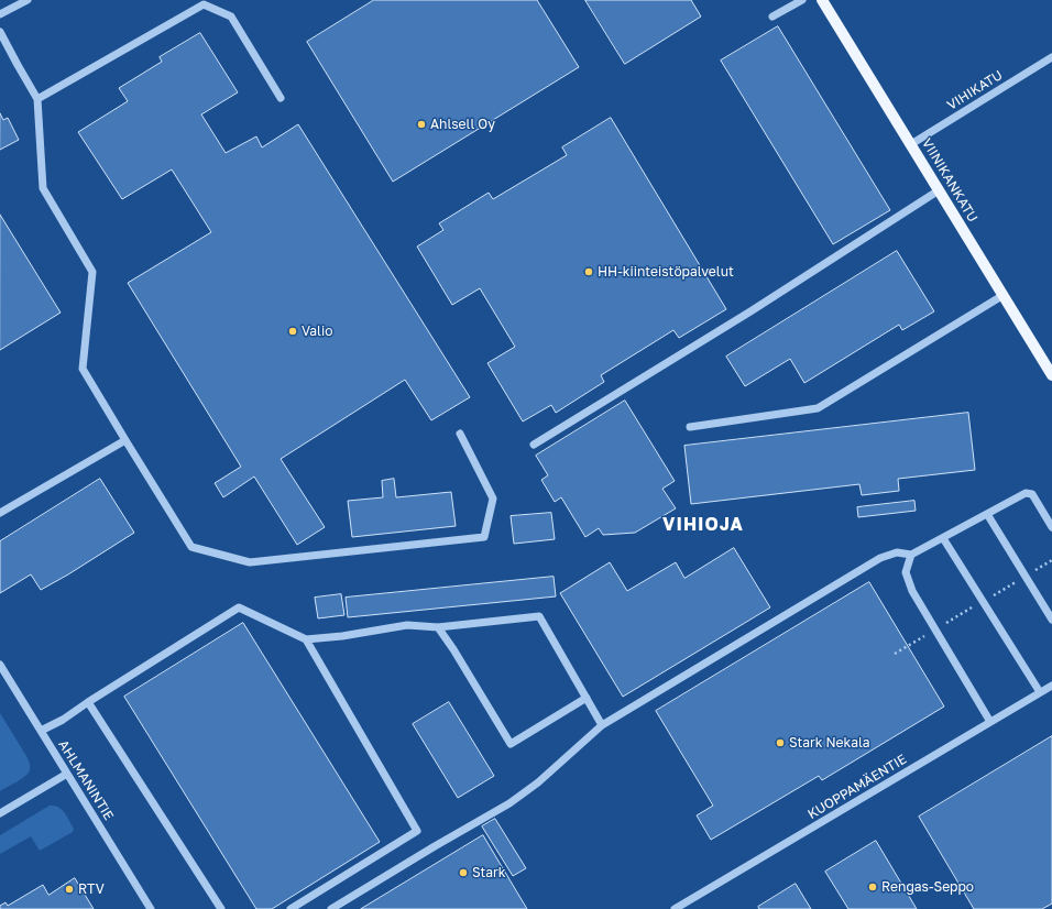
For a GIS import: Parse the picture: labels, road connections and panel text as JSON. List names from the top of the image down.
{
  "streets": {
    "main road": ["VIINIKANKATU"],
    "street": ["VIHIKATU", "AHLMANINTIE", "KUOPPAMÄENTIE"]
  },
  "crossings": [
    ["VIHIKATU", "VIINIKANKATU"]
  ],
  "districts": ["VIHIOJA"],
  "places": [
    "Ahlsell Oy",
    "HH-kiinteistöpalvelut",
    "Valio",
    "Stark Nekala",
    "Stark",
    "Rengas-Seppo",
    "RTV"
  ]
}
